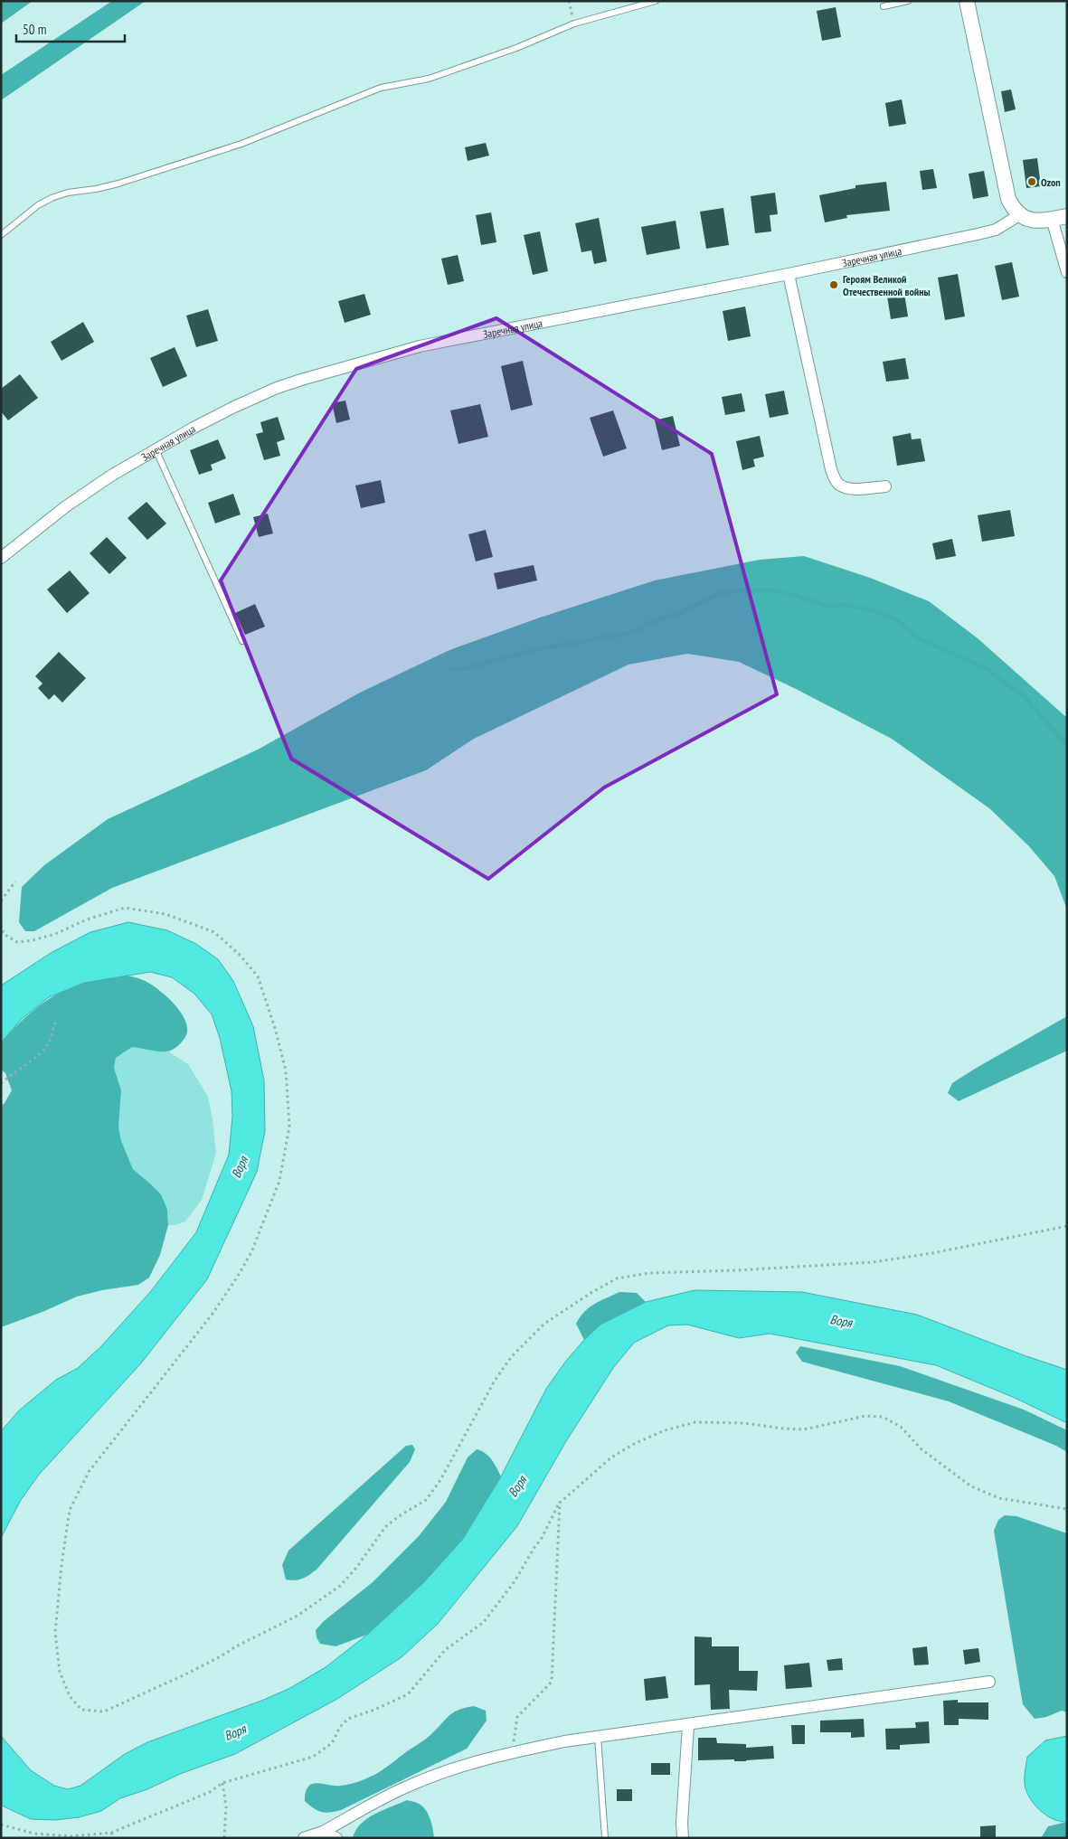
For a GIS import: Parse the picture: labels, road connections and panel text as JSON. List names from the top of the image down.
{
  "streets": {
    "street": ["Заречная улица"]
  },
  "water": ["Воря"],
  "places": ["Ozon", "Героям Великой Отечественной войны"],
  "scale_bar": "50 m"
}
